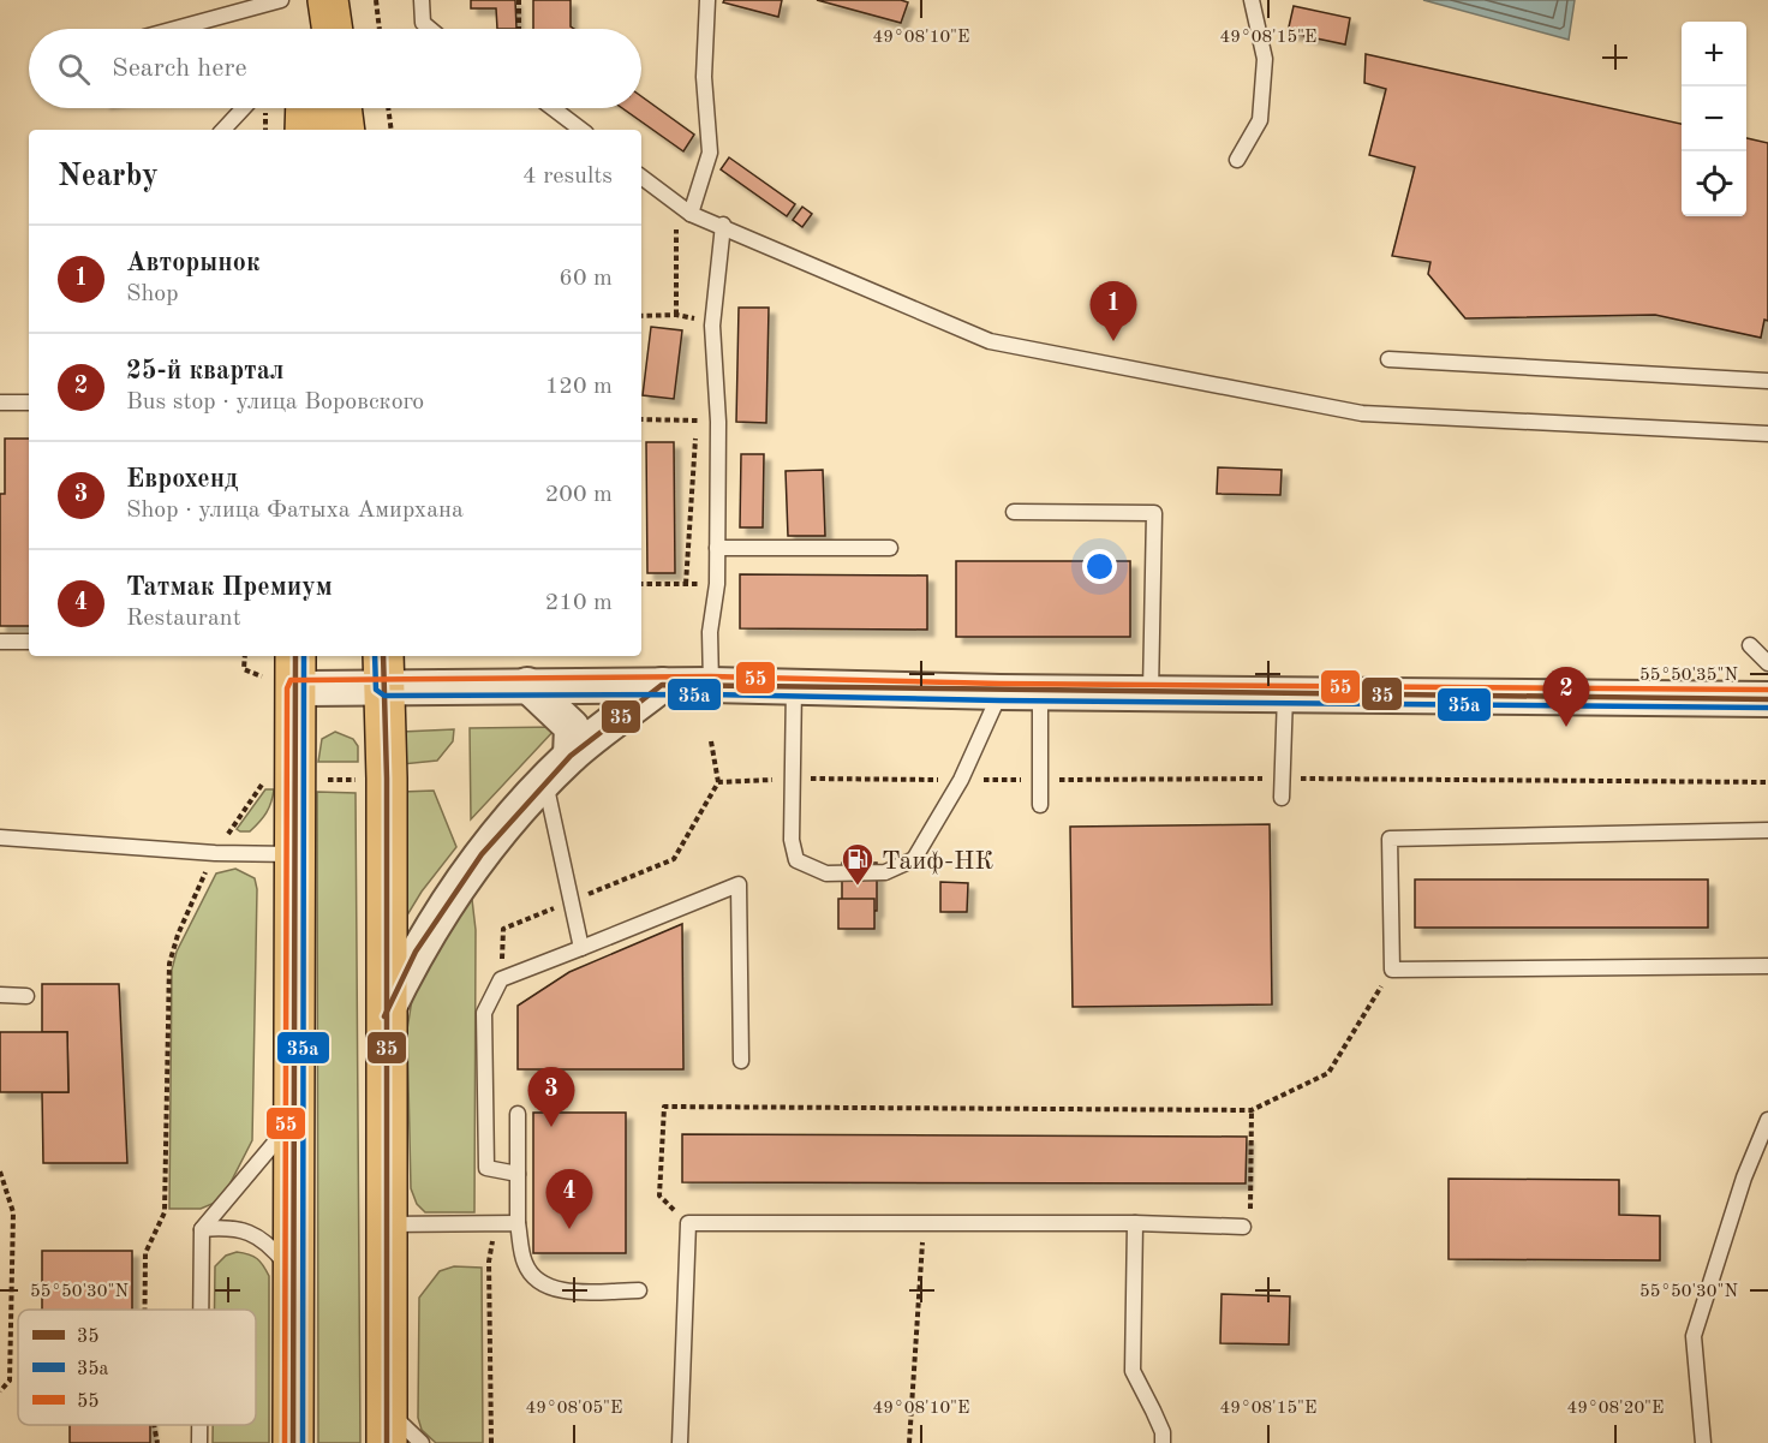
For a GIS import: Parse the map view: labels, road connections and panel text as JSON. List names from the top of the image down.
{
  "places": {
    "fuel station": ["Таиф-НК"]
  },
  "lines": ["transit line 35", "transit line 35a", "transit line 55"],
  "legend": ["35", "35a", "55"],
  "page": {
    "map_buttons": ["+", "−"],
    "search": "Search here",
    "heading": ["Nearby", "4 results"],
    "list": [
      {
        "mark": "1",
        "name": "Авторынок",
        "note": "Shop",
        "value": "60 m"
      },
      {
        "mark": "2",
        "name": "25-й квартал",
        "note": "Bus stop · улица Воровского",
        "value": "120 m"
      },
      {
        "mark": "3",
        "name": "Еврохенд",
        "note": "Shop · улица Фатыха Амирхана",
        "value": "200 m"
      },
      {
        "mark": "4",
        "name": "Татмак Премиум",
        "note": "Restaurant",
        "value": "210 m"
      }
    ],
    "pins": [
      "1",
      "2",
      "3",
      "4"
    ]
  },
  "coordinates": [
    "49°08'10\"E",
    "49°08'15\"E",
    "55°50'35\"N",
    "55°50'30\"N",
    "49°08'05\"E",
    "49°08'20\"E"
  ]
}
